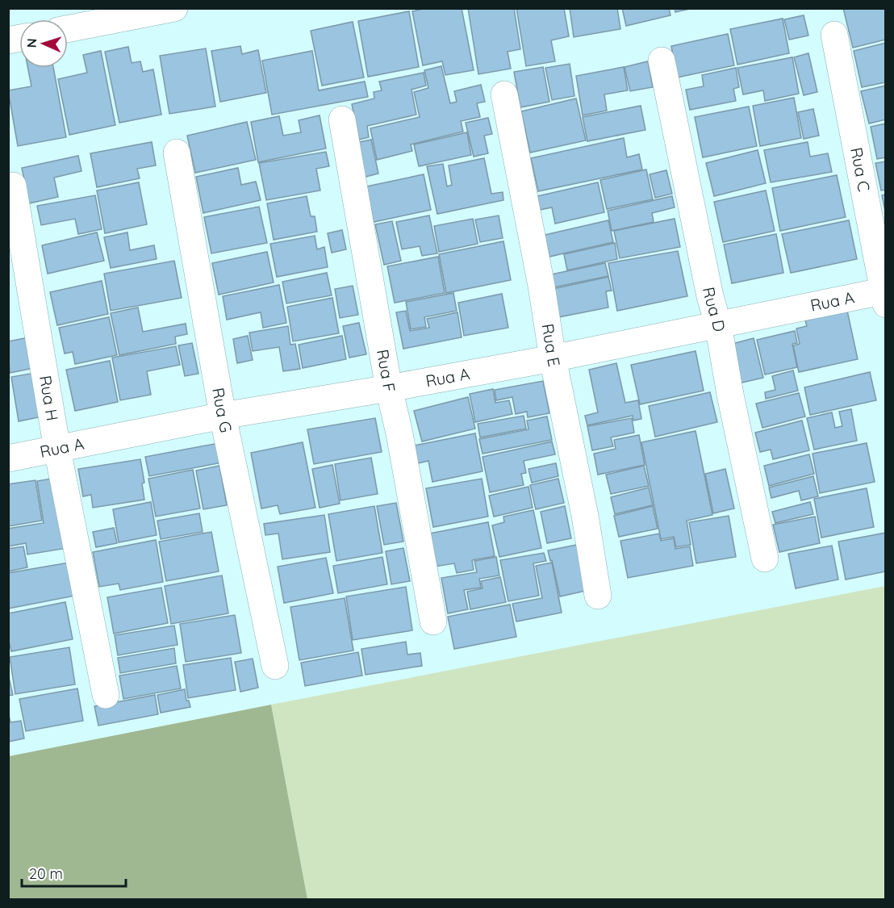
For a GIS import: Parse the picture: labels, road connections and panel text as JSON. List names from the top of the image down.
{
  "streets": {
    "street": [
      "Rua C",
      "Rua A",
      "Rua D",
      "Rua E",
      "Rua F",
      "Rua H",
      "Rua G"
    ]
  },
  "crossings": [
    ["Rua C", "Rua A"],
    ["Rua A", "Rua D"],
    ["Rua A", "Rua E"],
    ["Rua A", "Rua F"],
    ["Rua A", "Rua H"],
    ["Rua A", "Rua G"]
  ],
  "scale_bar": "20 m",
  "north": "left"
}
